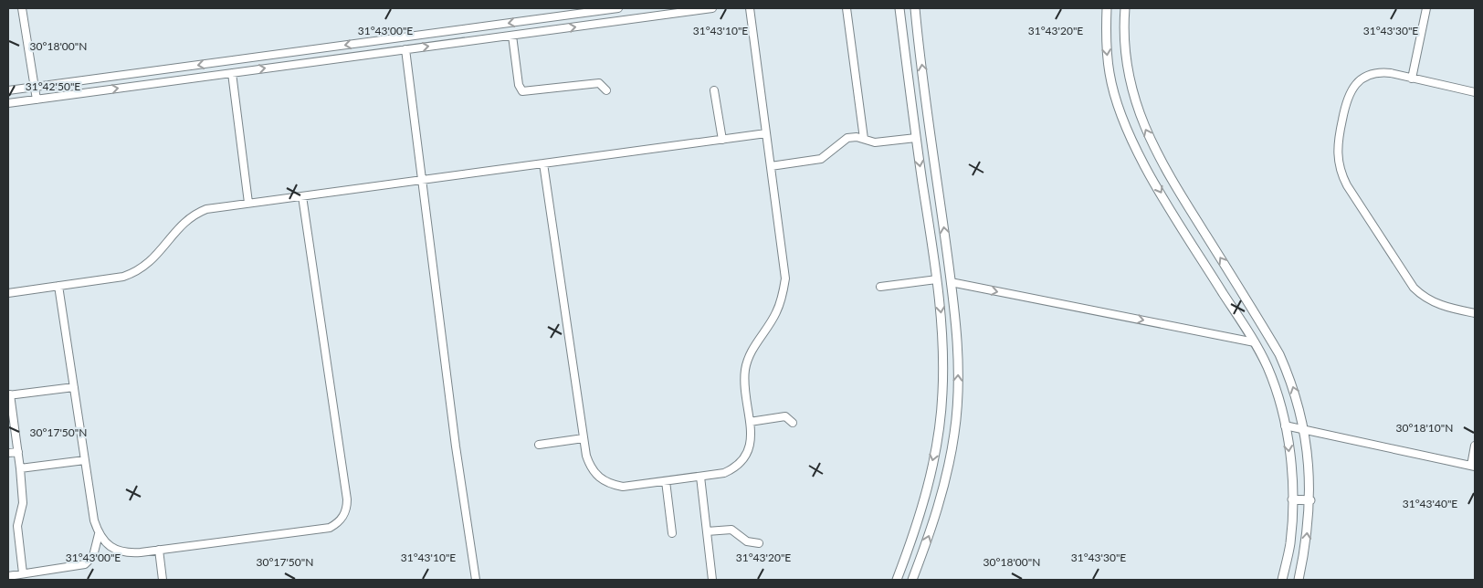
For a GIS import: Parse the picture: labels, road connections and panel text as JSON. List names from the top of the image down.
{
  "coordinates": [
    "31°43'00\"E",
    "31°43'10\"E",
    "31°43'20\"E",
    "31°43'30\"E",
    "30°18'00\"N",
    "31°42'50\"E",
    "30°18'10\"N",
    "30°17'50\"N",
    "31°43'40\"E"
  ]
}
